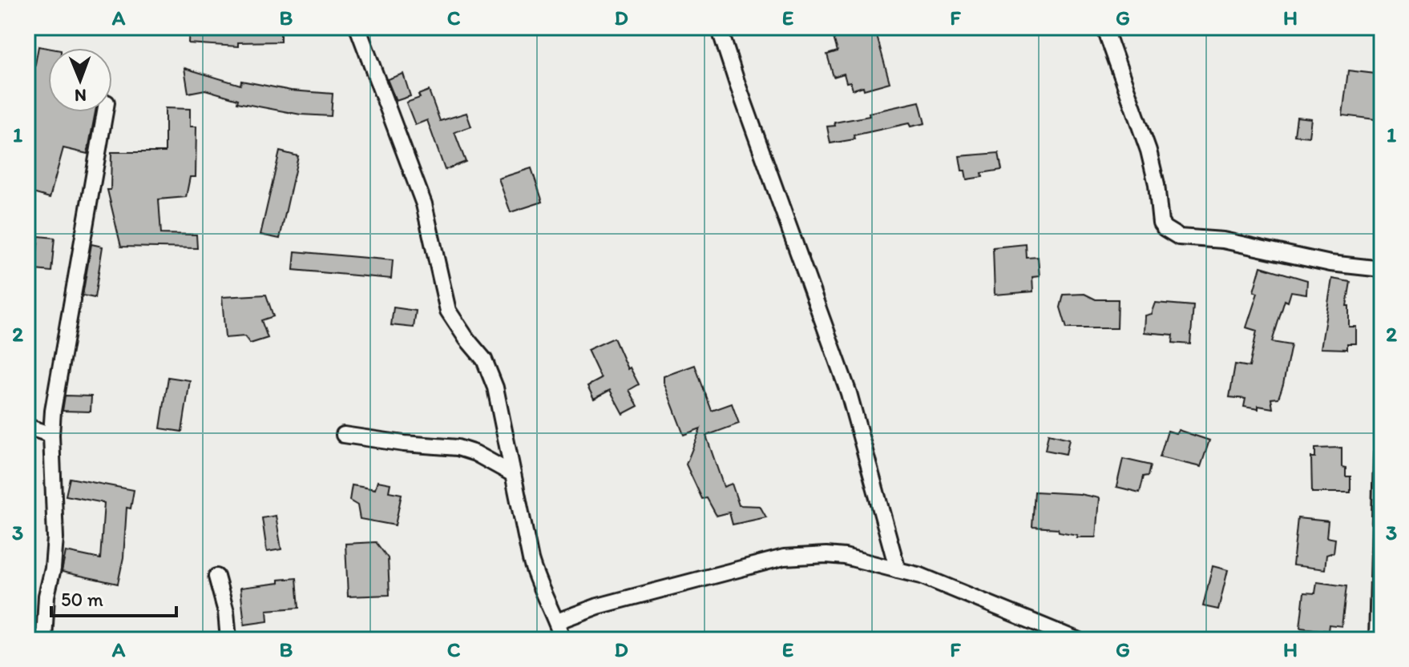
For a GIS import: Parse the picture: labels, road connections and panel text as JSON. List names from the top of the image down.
{
  "scale_bar": "50 m",
  "north": "bottom",
  "grid": {
    "columns": [
      "A",
      "B",
      "C",
      "D",
      "E",
      "F",
      "G",
      "H"
    ],
    "rows": ["1", "2", "3"]
  }
}
